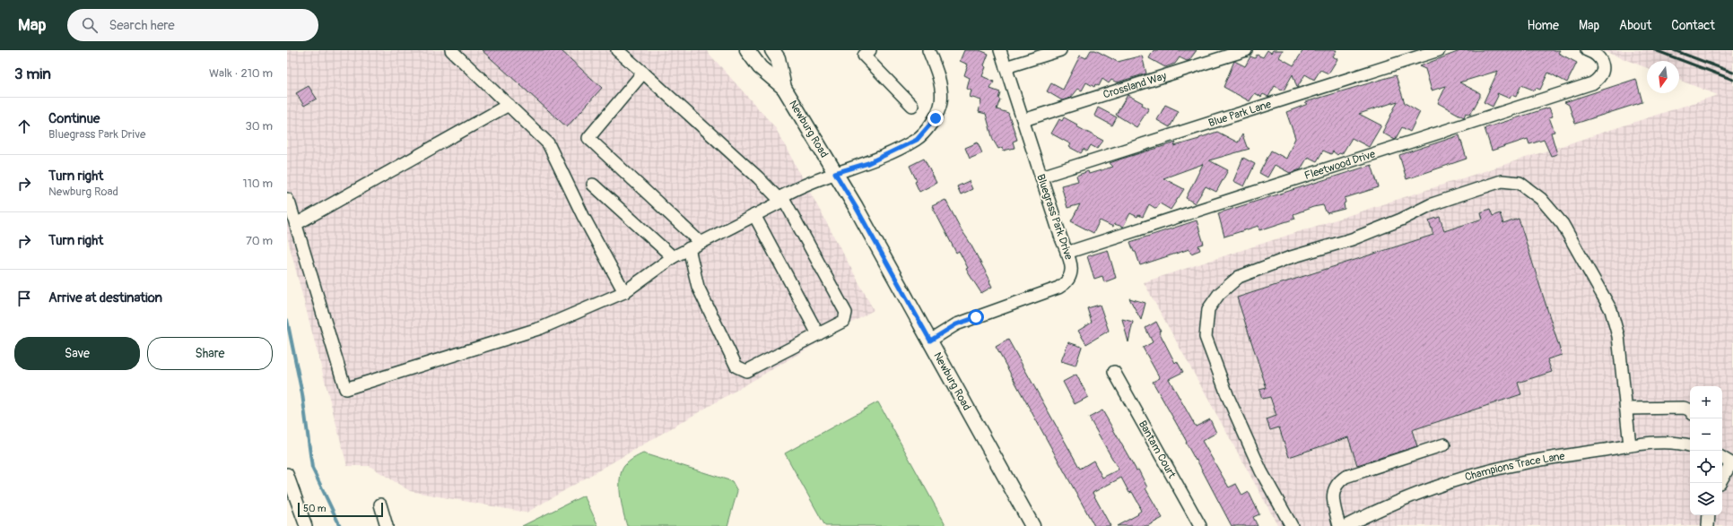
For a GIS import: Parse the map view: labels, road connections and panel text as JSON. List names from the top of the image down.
{
  "streets": {
    "main road": ["Newburg Road"],
    "street": [
      "Crossland Way",
      "Blue Park Lane",
      "Fleetwood Drive",
      "Bluegrass Park Drive",
      "Bantam Court",
      "Champions Trace Lane"
    ]
  },
  "crossings": [
    ["Crossland Way", "Bluegrass Park Drive"],
    ["Blue Park Lane", "Bluegrass Park Drive"],
    ["Newburg Road", "Bluegrass Park Drive"],
    ["Fleetwood Drive", "Bluegrass Park Drive"]
  ],
  "scale_bar": "50 m",
  "north": "bottom",
  "page": {
    "header": "Map",
    "search": "Search here",
    "nav": [
      "Home",
      "Map",
      "About",
      "Contact"
    ],
    "heading": ["3 min", "Walk · 210 m"],
    "list": [
      ["Continue", "Bluegrass Park Drive", "30 m"],
      ["Turn right", "Newburg Road", "110 m"],
      ["Turn right", "70 m"],
      "Arrive at destination"
    ],
    "buttons": ["Save", "Share"],
    "map_buttons": ["+", "−"],
    "scale": "50 m"
  }
}
